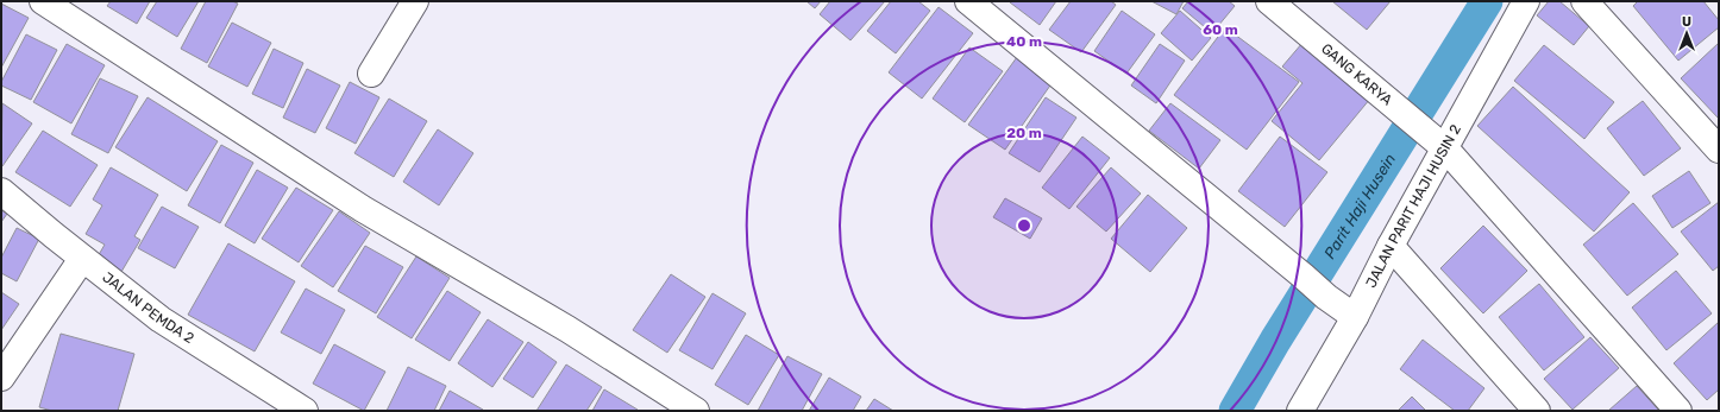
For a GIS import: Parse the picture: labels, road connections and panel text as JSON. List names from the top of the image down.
{
  "streets": {
    "street": ["GANG KARYA", "JALAN PARIT HAJI HUSIN 2", "JALAN PEMDA 2"]
  },
  "crossings": [
    ["GANG KARYA", "JALAN PARIT HAJI HUSIN 2"]
  ],
  "water": ["Parit Haji Husein"],
  "north": "top",
  "rings": ["60 m", "40 m", "20 m"]
}
